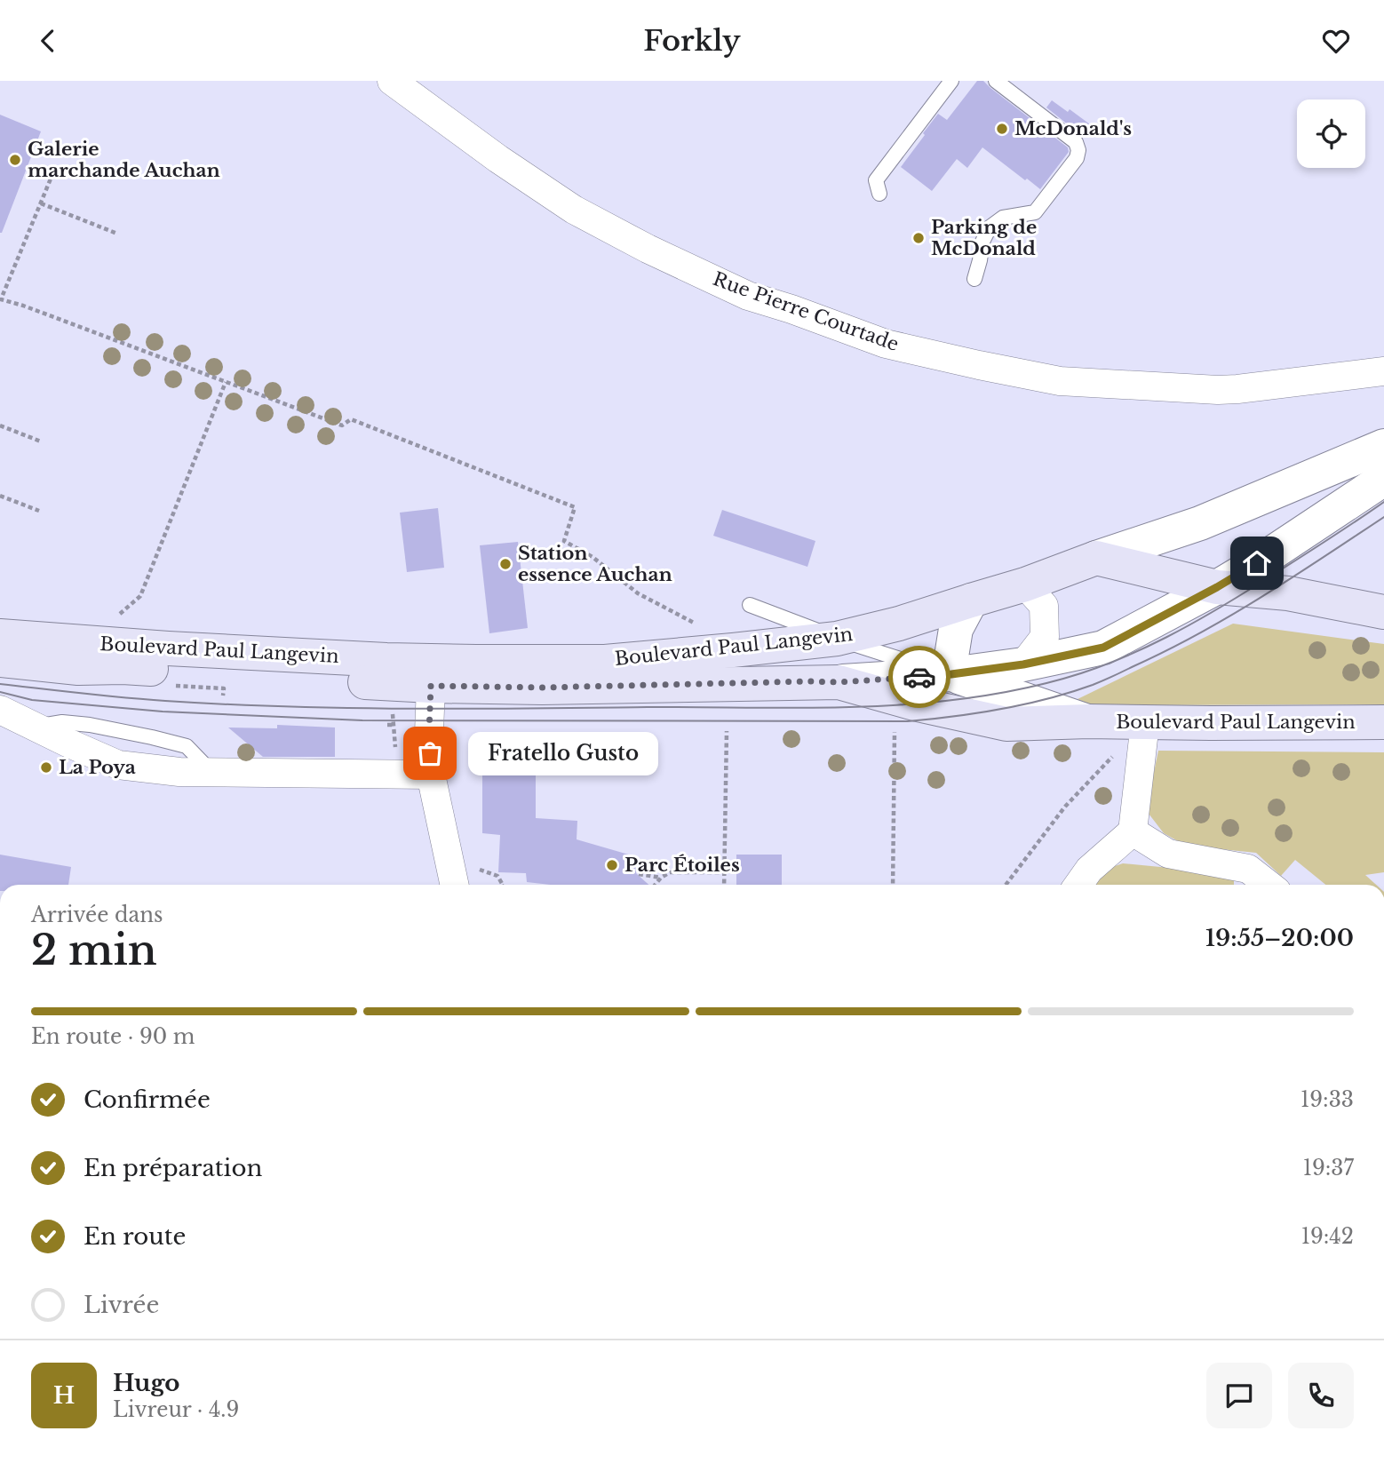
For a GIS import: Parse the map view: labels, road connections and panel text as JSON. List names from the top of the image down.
{
  "streets": {
    "main road": ["Boulevard Paul Langevin"],
    "street": ["Rue Pierre Courtade"]
  },
  "places": [
    "McDonald's",
    "Galerie marchande Auchan",
    "Parking de McDonald",
    "Station essence Auchan",
    "Fratello Gusto",
    "La Poya",
    "Parc Étoiles"
  ],
  "page": {
    "header": "Forkly",
    "bubble": "Fratello Gusto",
    "heading": ["2 min", "Arrivée dans", "19:55–20:00"],
    "panel": ["Hugo", "Livreur · 4.9"],
    "bar": "En route · 90 m",
    "list": [
      ["Confirmée", "19:33"],
      ["En préparation", "19:37"],
      ["En route", "19:42"],
      "Livrée"
    ],
    "round": "H"
  }
}
